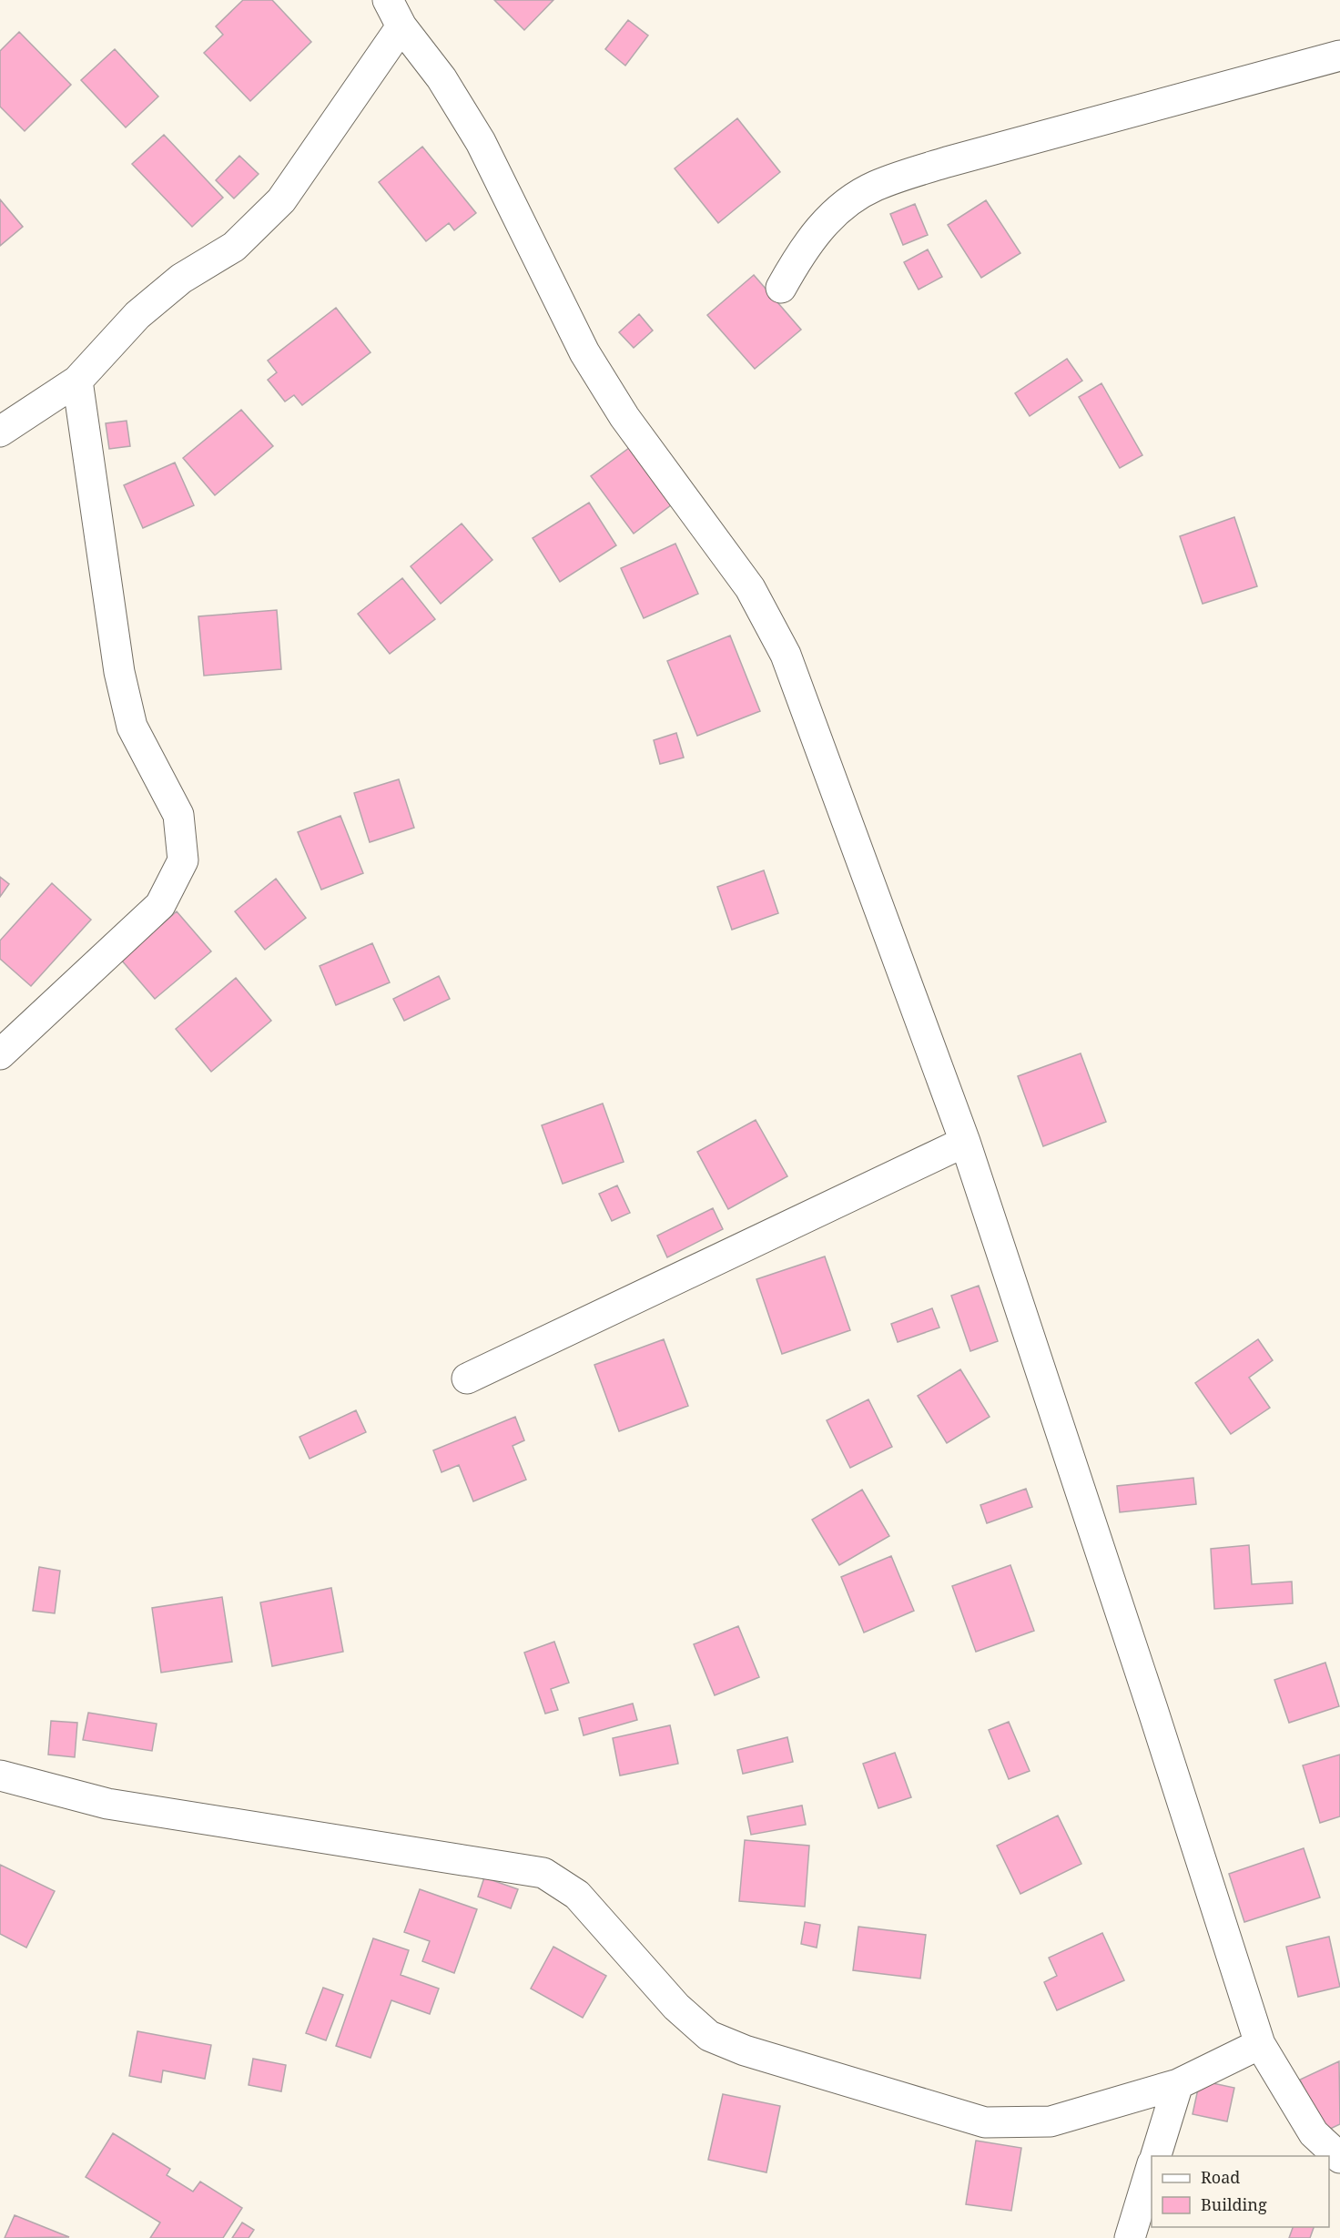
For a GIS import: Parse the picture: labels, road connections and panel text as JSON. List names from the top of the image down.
{
  "legend": ["Road", "Building"]
}
